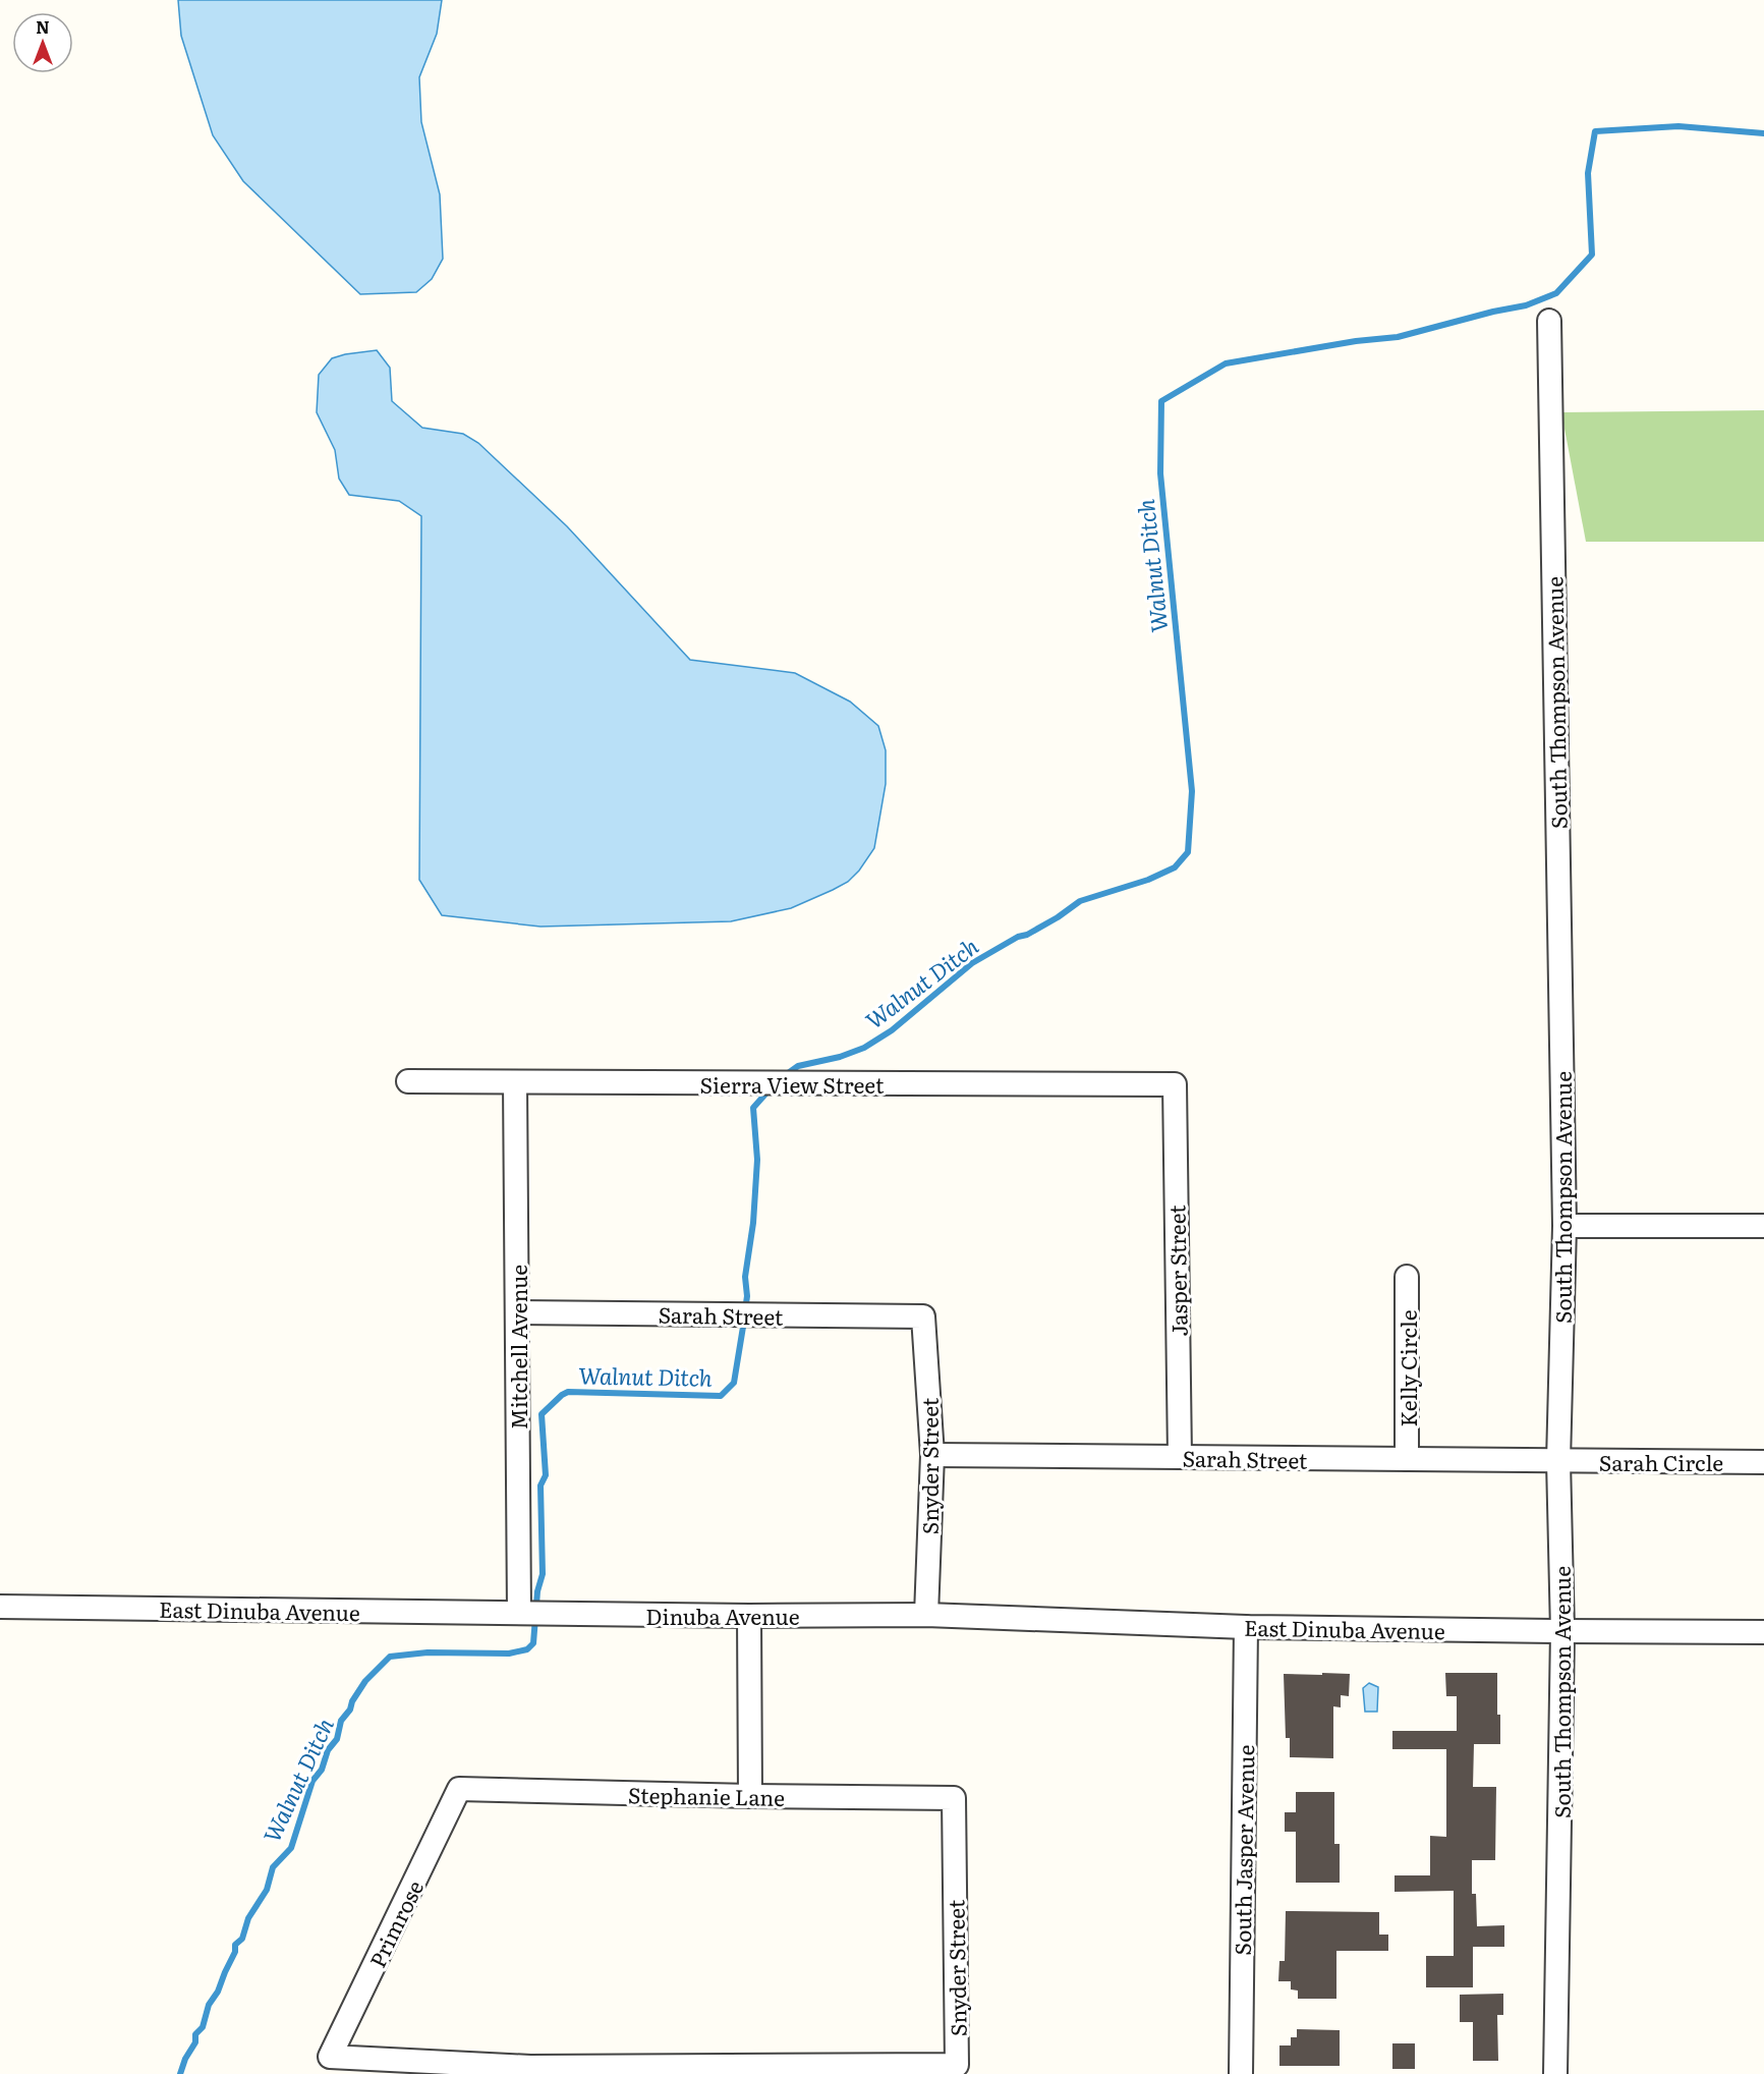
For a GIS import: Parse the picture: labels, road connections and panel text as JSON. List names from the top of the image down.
{
  "streets": {
    "street": [
      "South Thompson Avenue",
      "Sierra View Street",
      "Jasper Street",
      "Sarah Street",
      "Mitchell Avenue",
      "Kelly Circle",
      "Sarah Circle",
      "Snyder Street",
      "East Dinuba Avenue",
      "Dinuba Avenue",
      "Stephanie Lane",
      "South Jasper Avenue",
      "Primrose"
    ]
  },
  "crossings": [
    ["South Thompson Avenue", "Sarah Street"],
    ["South Thompson Avenue", "Sarah Circle"],
    ["South Thompson Avenue", "East Dinuba Avenue"],
    ["Sierra View Street", "Jasper Street"],
    ["Sierra View Street", "Mitchell Avenue"],
    ["Jasper Street", "Sarah Street"],
    ["Sarah Street", "Mitchell Avenue"],
    ["Sarah Street", "Kelly Circle"],
    ["Sarah Street", "Sarah Circle"],
    ["Sarah Street", "Snyder Street"],
    ["Mitchell Avenue", "East Dinuba Avenue"],
    ["Mitchell Avenue", "Dinuba Avenue"],
    ["Snyder Street", "East Dinuba Avenue"],
    ["Snyder Street", "Dinuba Avenue"],
    ["Snyder Street", "Stephanie Lane"],
    ["Snyder Street", "Primrose"],
    ["East Dinuba Avenue", "Dinuba Avenue"],
    ["East Dinuba Avenue", "South Jasper Avenue"],
    ["Stephanie Lane", "Primrose"]
  ],
  "water": ["Walnut Ditch"],
  "north": "top"
}
